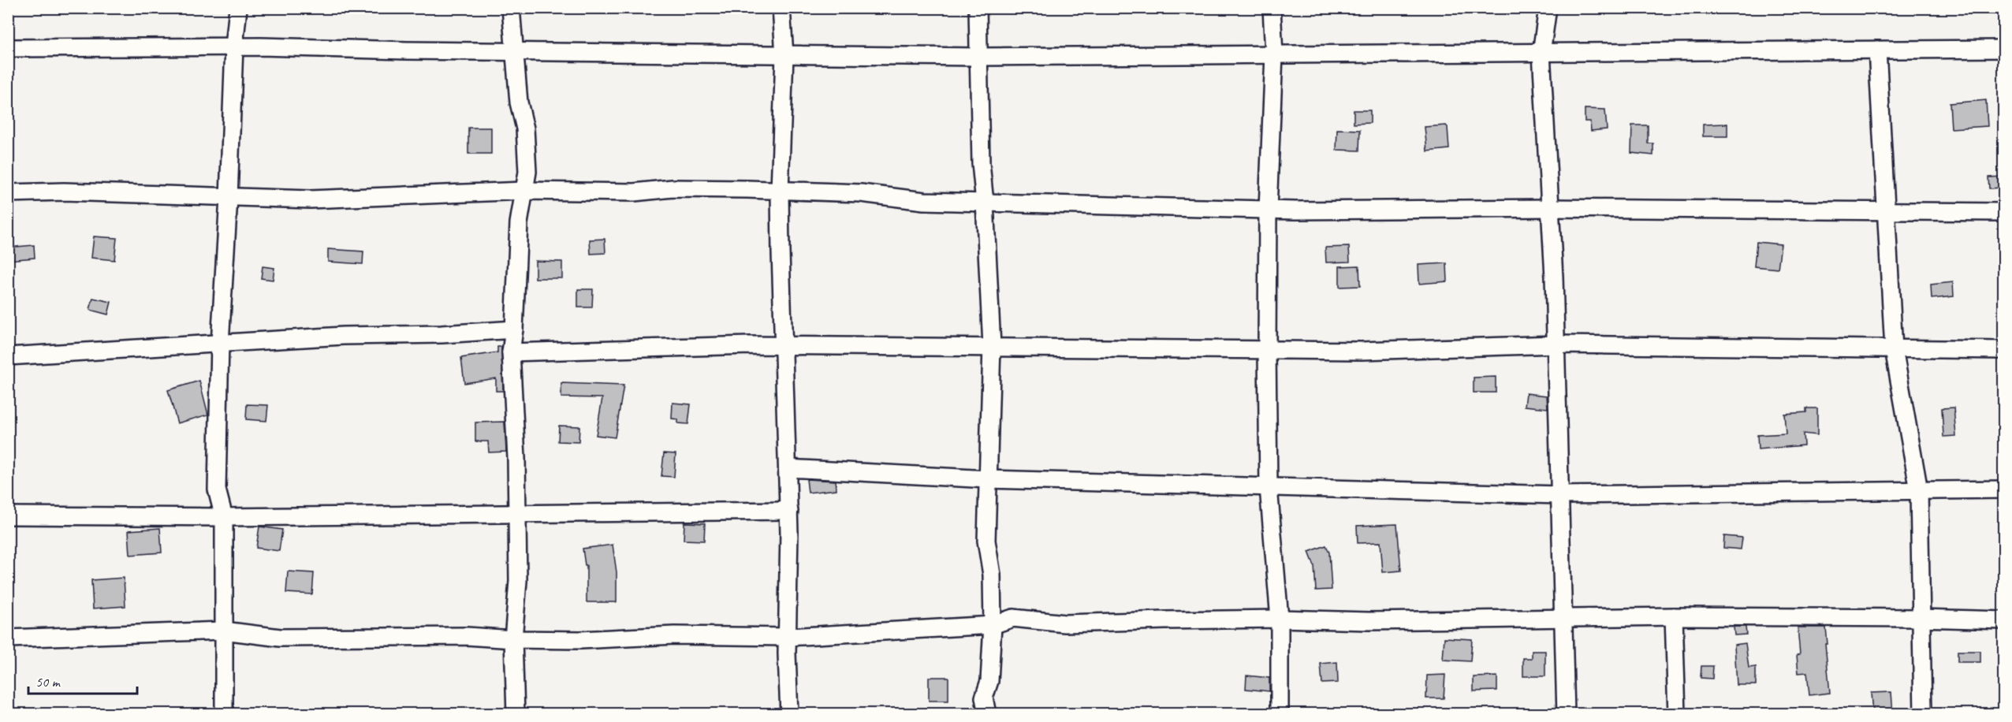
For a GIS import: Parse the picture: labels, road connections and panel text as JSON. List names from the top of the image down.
{
  "scale_bar": "50 m"
}
